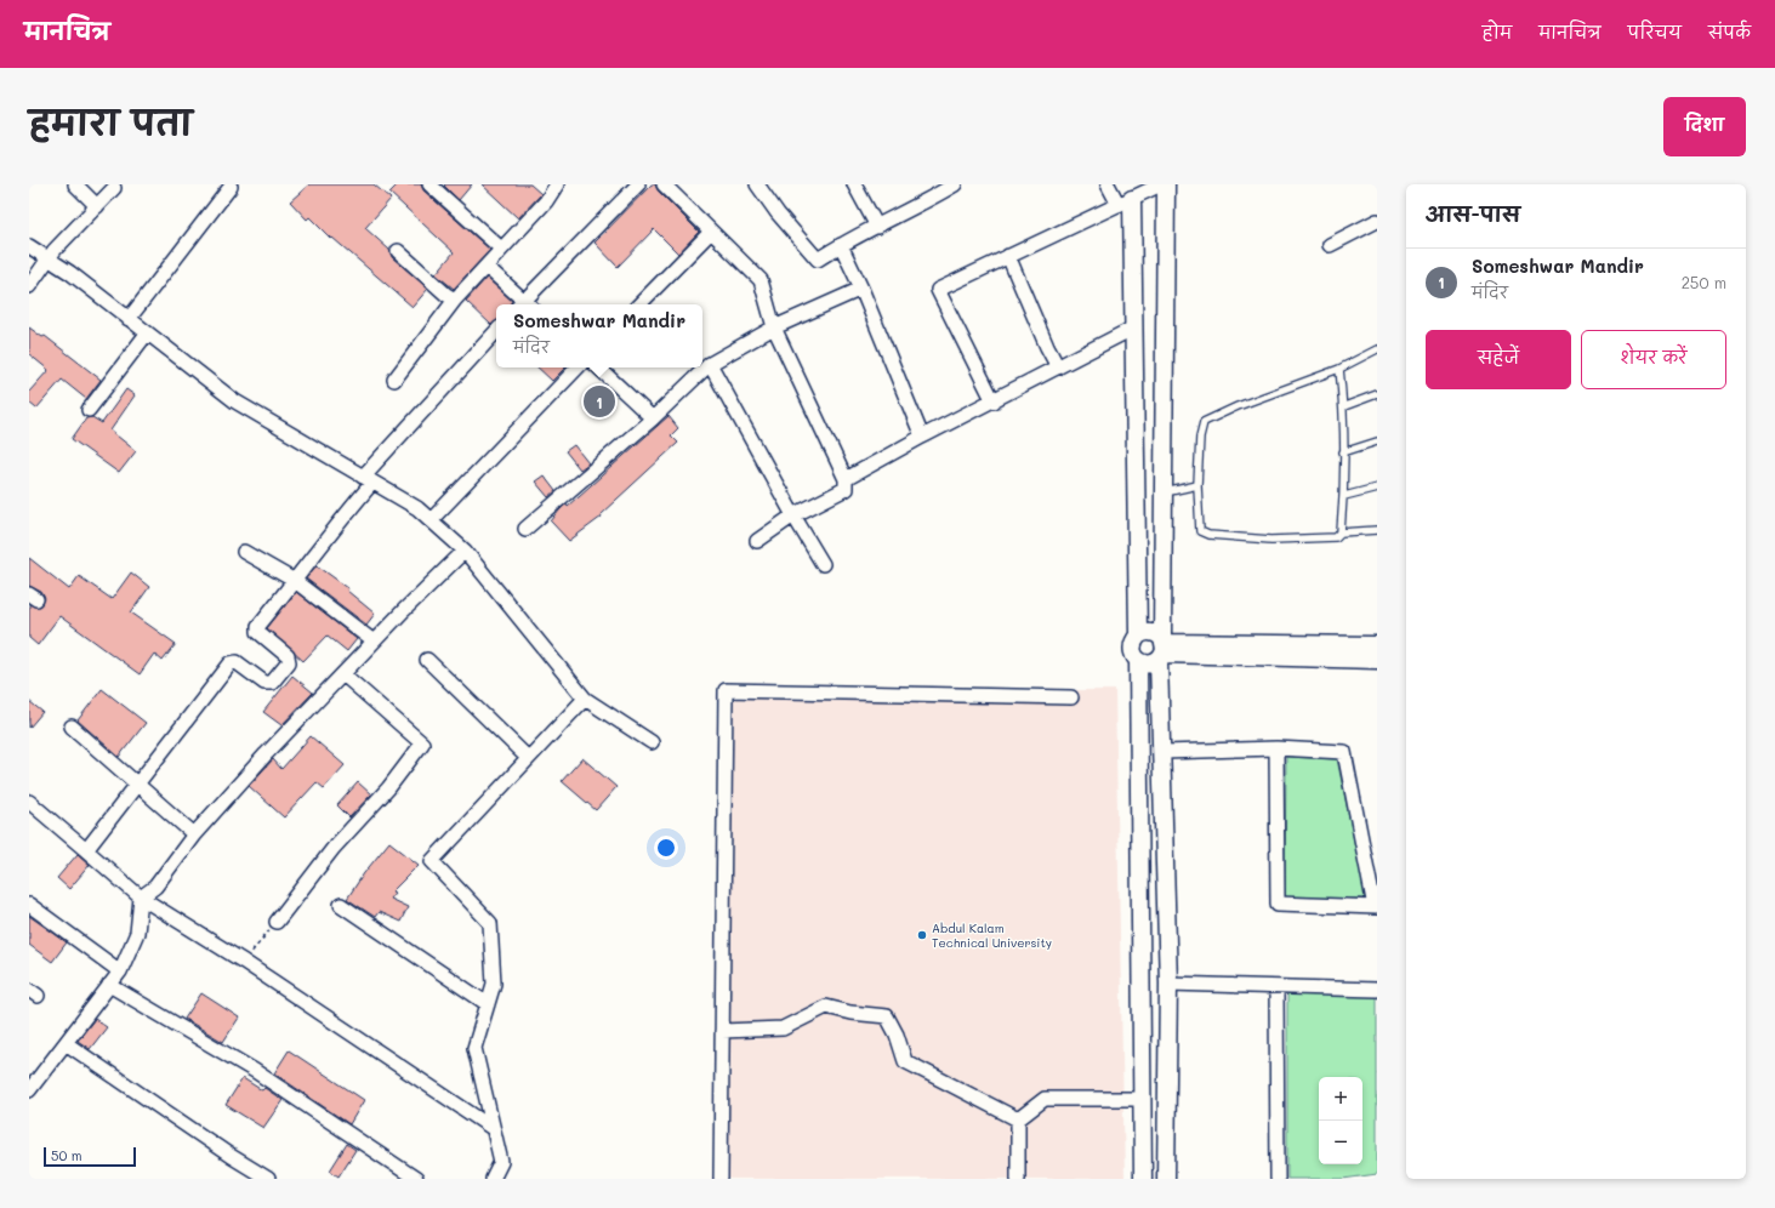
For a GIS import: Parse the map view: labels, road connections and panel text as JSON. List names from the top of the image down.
{
  "places": ["Abdul Kalam Technical University"],
  "scale_bar": "50 m",
  "page": {
    "header": "मानचित्र",
    "nav": [
      "होम",
      "मानचित्र",
      "परिचय",
      "संपर्क"
    ],
    "title": "हमारा पता",
    "buttons": [
      "दिशा",
      ["सहेजें", "शेयर करें"]
    ],
    "heading": "आस-पास",
    "list": [
      {
        "mark": "1",
        "name": "Someshwar Mandir",
        "note": "मंदिर",
        "value": "250 m"
      }
    ],
    "popup": ["Someshwar Mandir", "मंदिर"],
    "pins": "1",
    "map_buttons": ["+", "−"],
    "scale": "50 m"
  }
}
